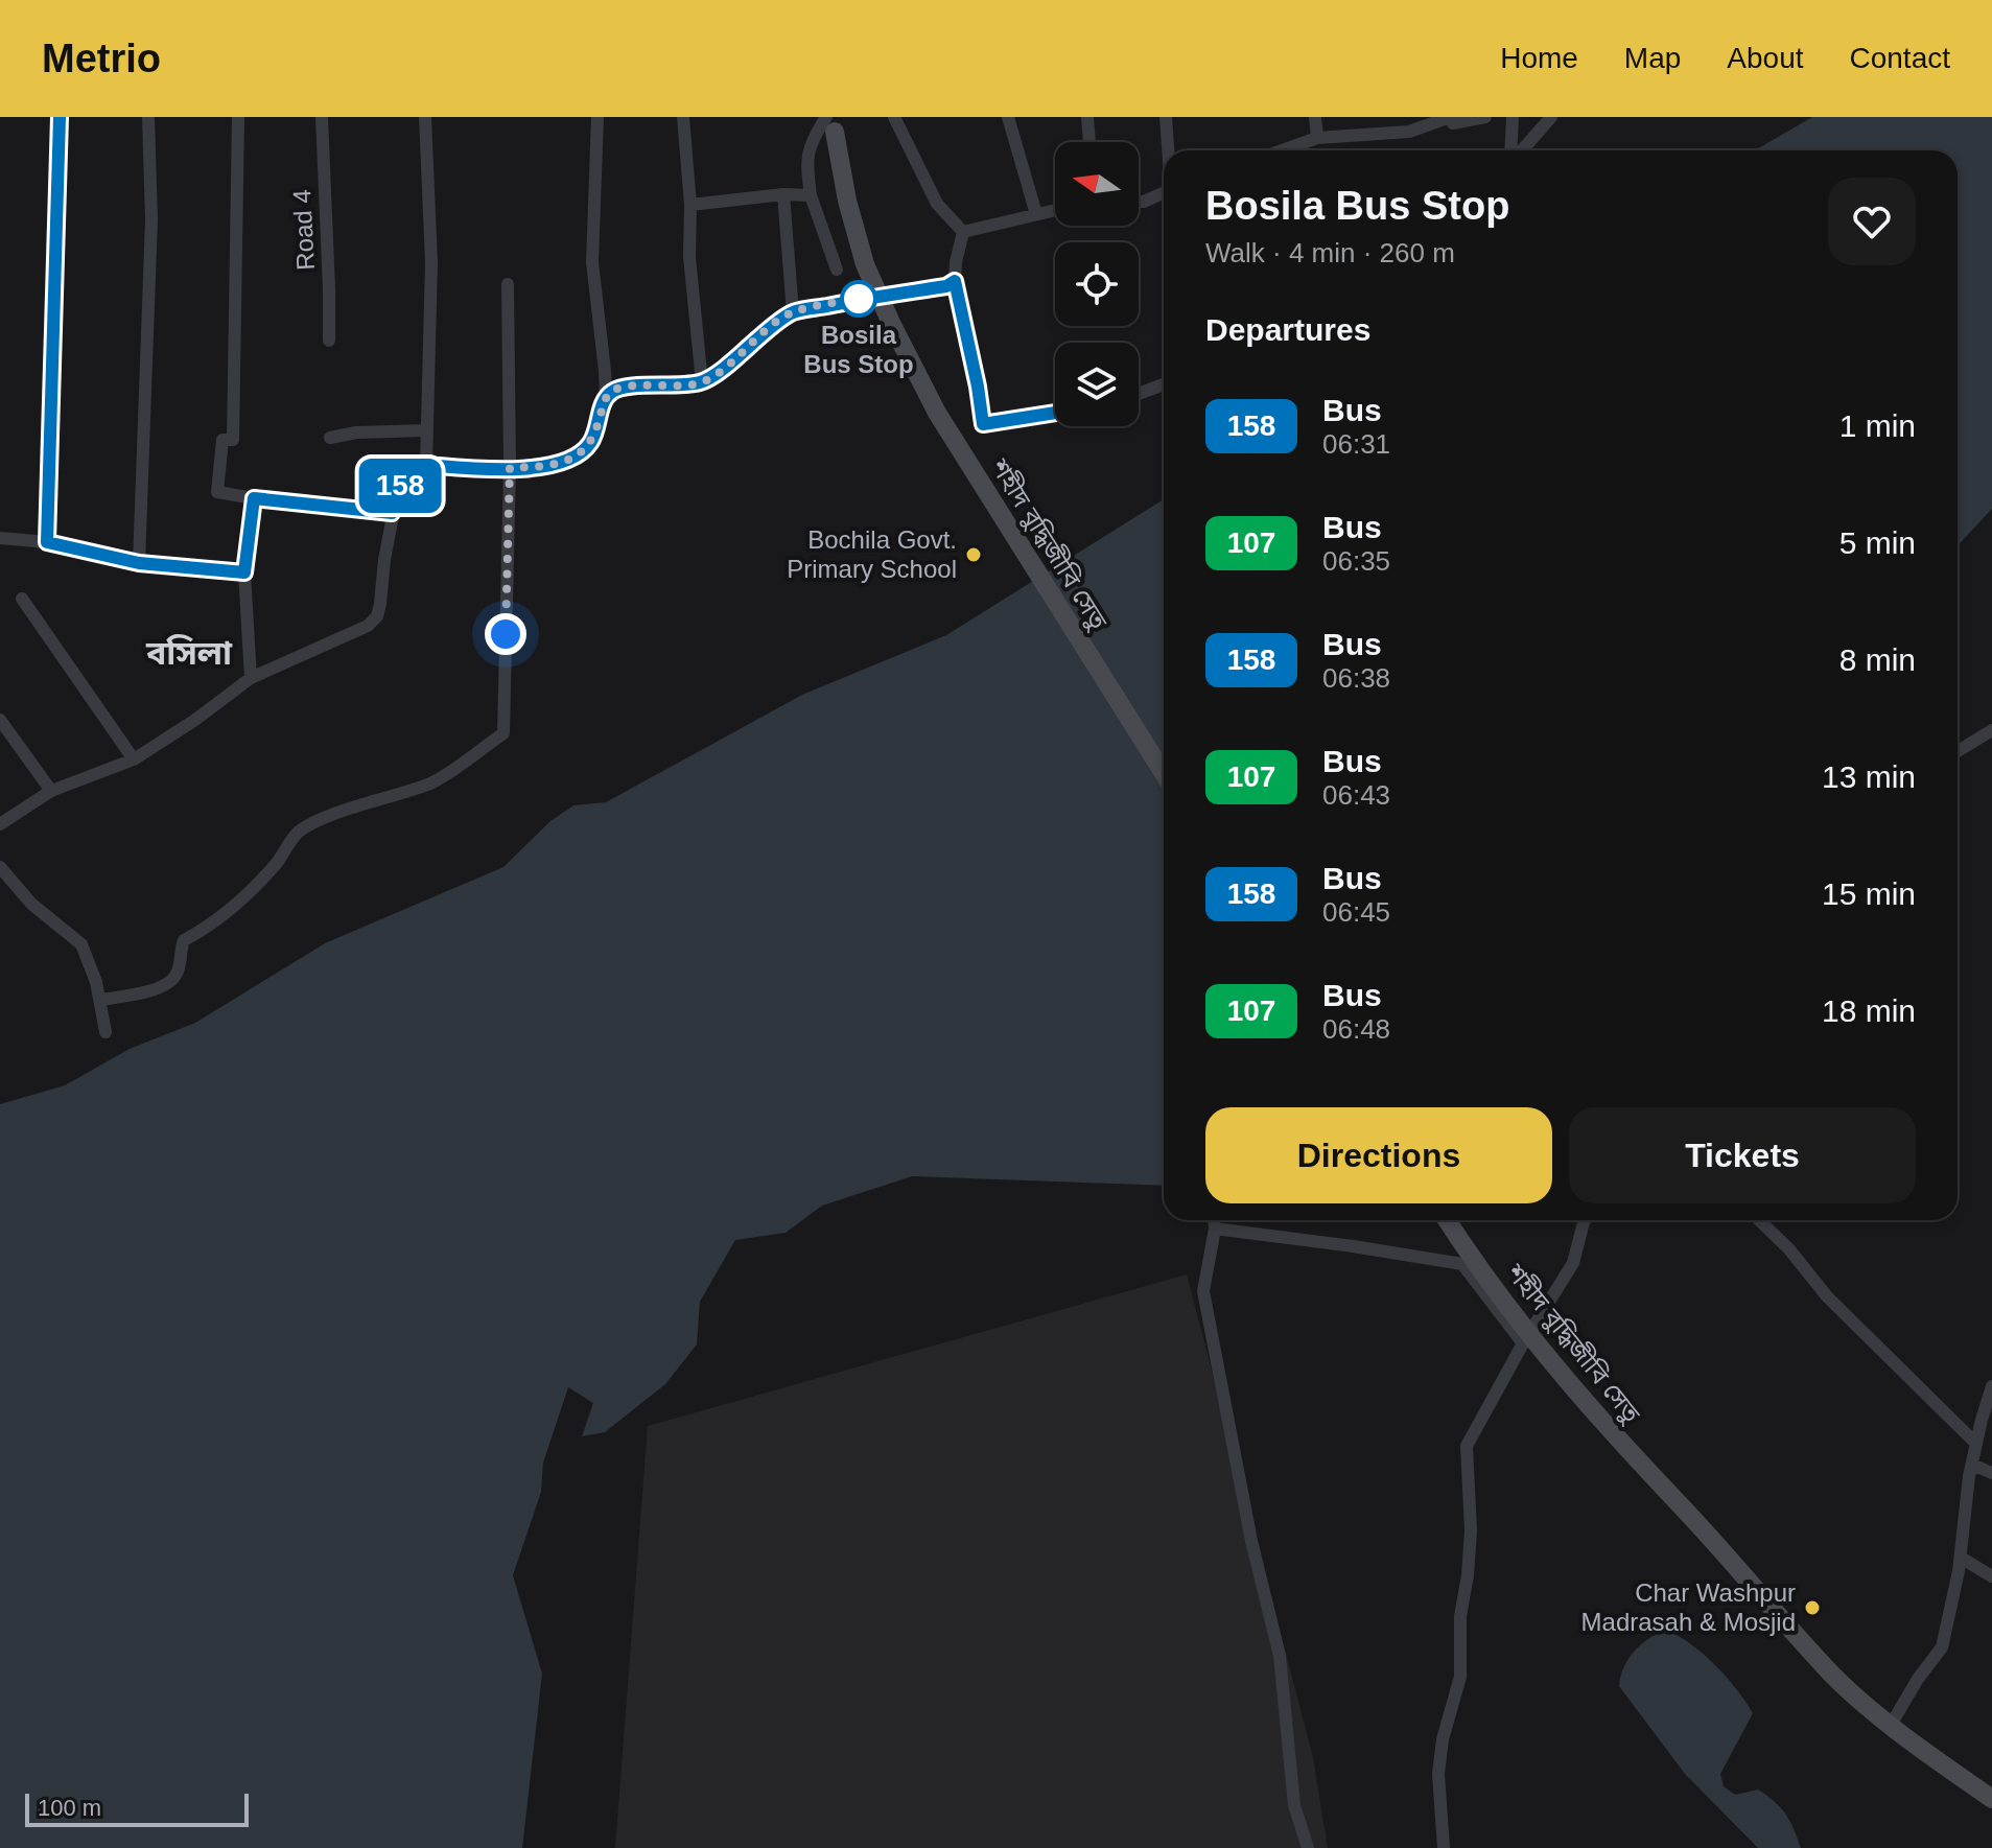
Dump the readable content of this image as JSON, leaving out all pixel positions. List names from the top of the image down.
{
  "streets": {
    "main road": ["শহীদ বুদ্ধিজীবি সেতু"],
    "street": ["Road 4"]
  },
  "districts": ["বসিলা"],
  "places": ["Bosila Bus Stop", "Bochila Govt. Primary School", "Char Washpur Madrasah & Mosjid"],
  "lines": ["bus line 158"],
  "scale_bar": "100 m",
  "north": "left",
  "page": {
    "header": "Metrio",
    "nav": [
      "Home",
      "Map",
      "About",
      "Contact"
    ],
    "on_map": "158",
    "heading": [
      ["Bosila Bus Stop", "Walk · 4 min · 260 m"],
      "Departures"
    ],
    "list": [
      {
        "mark": "158",
        "name": "Bus",
        "note": "06:31",
        "value": "1 min"
      },
      {
        "mark": "107",
        "name": "Bus",
        "note": "06:35",
        "value": "5 min"
      },
      {
        "mark": "158",
        "name": "Bus",
        "note": "06:38",
        "value": "8 min"
      },
      {
        "mark": "107",
        "name": "Bus",
        "note": "06:43",
        "value": "13 min"
      },
      {
        "mark": "158",
        "name": "Bus",
        "note": "06:45",
        "value": "15 min"
      },
      {
        "mark": "107",
        "name": "Bus",
        "note": "06:48",
        "value": "18 min"
      }
    ],
    "buttons": ["Directions", "Tickets"],
    "scale": "100 m"
  }
}
